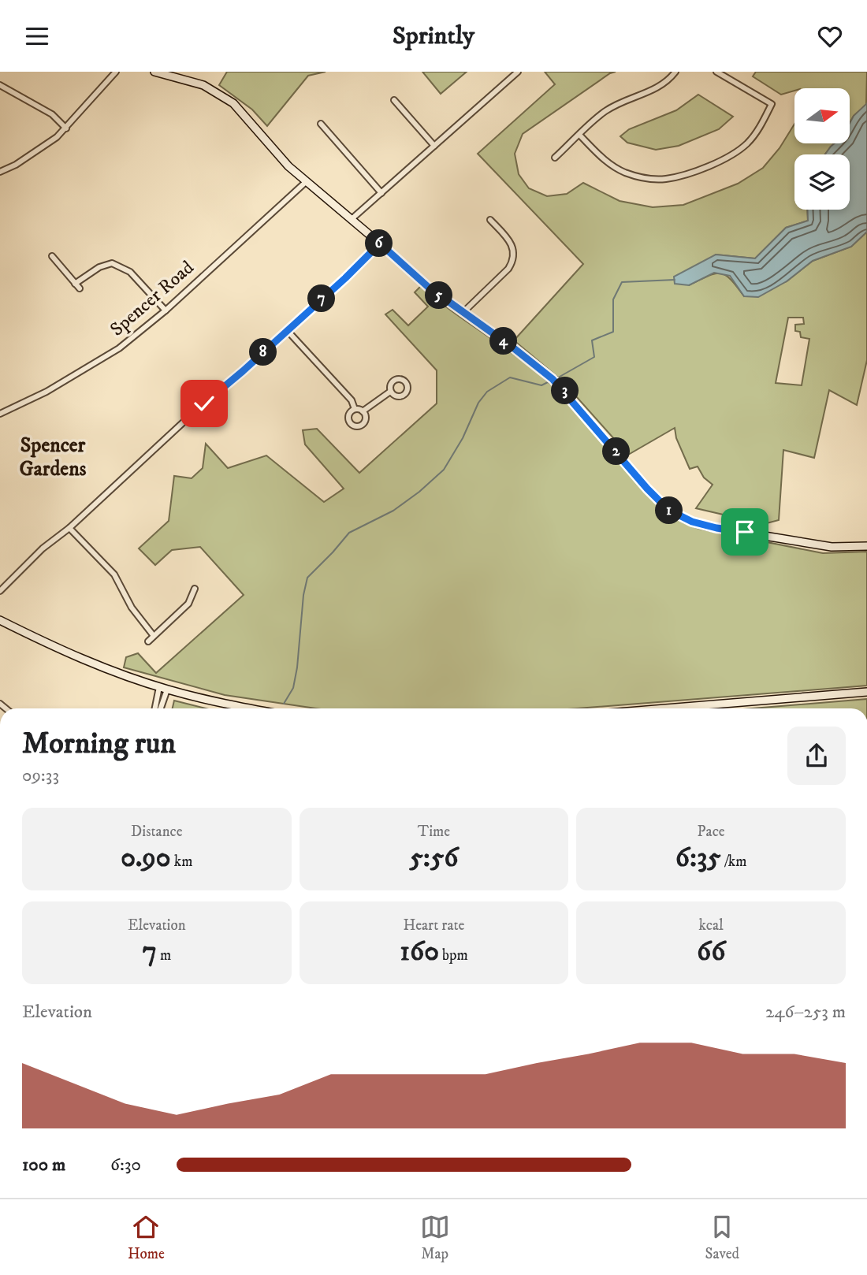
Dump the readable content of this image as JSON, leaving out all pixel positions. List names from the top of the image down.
{
  "streets": {
    "street": ["Spencer Road"]
  },
  "districts": ["Spencer Gardens"],
  "north": "right",
  "page": {
    "header": "Sprintly",
    "pins": [
      "6",
      "5",
      "7",
      "4",
      "8",
      "3",
      "2",
      "1"
    ],
    "heading": ["Morning run", "09:33"],
    "stats": [
      ["Distance", "0.90 km"],
      ["Time", "5:56"],
      ["Pace", "6:35 /km"],
      ["Elevation", "7 m"],
      ["Heart rate", "160 bpm"],
      ["kcal", "66"]
    ],
    "chart": ["Elevation", "246–253 m"],
    "list": [
      {
        "name": "100 m",
        "note": "6:30"
      }
    ],
    "tabs": ["Home", "Map", "Saved"]
  }
}
